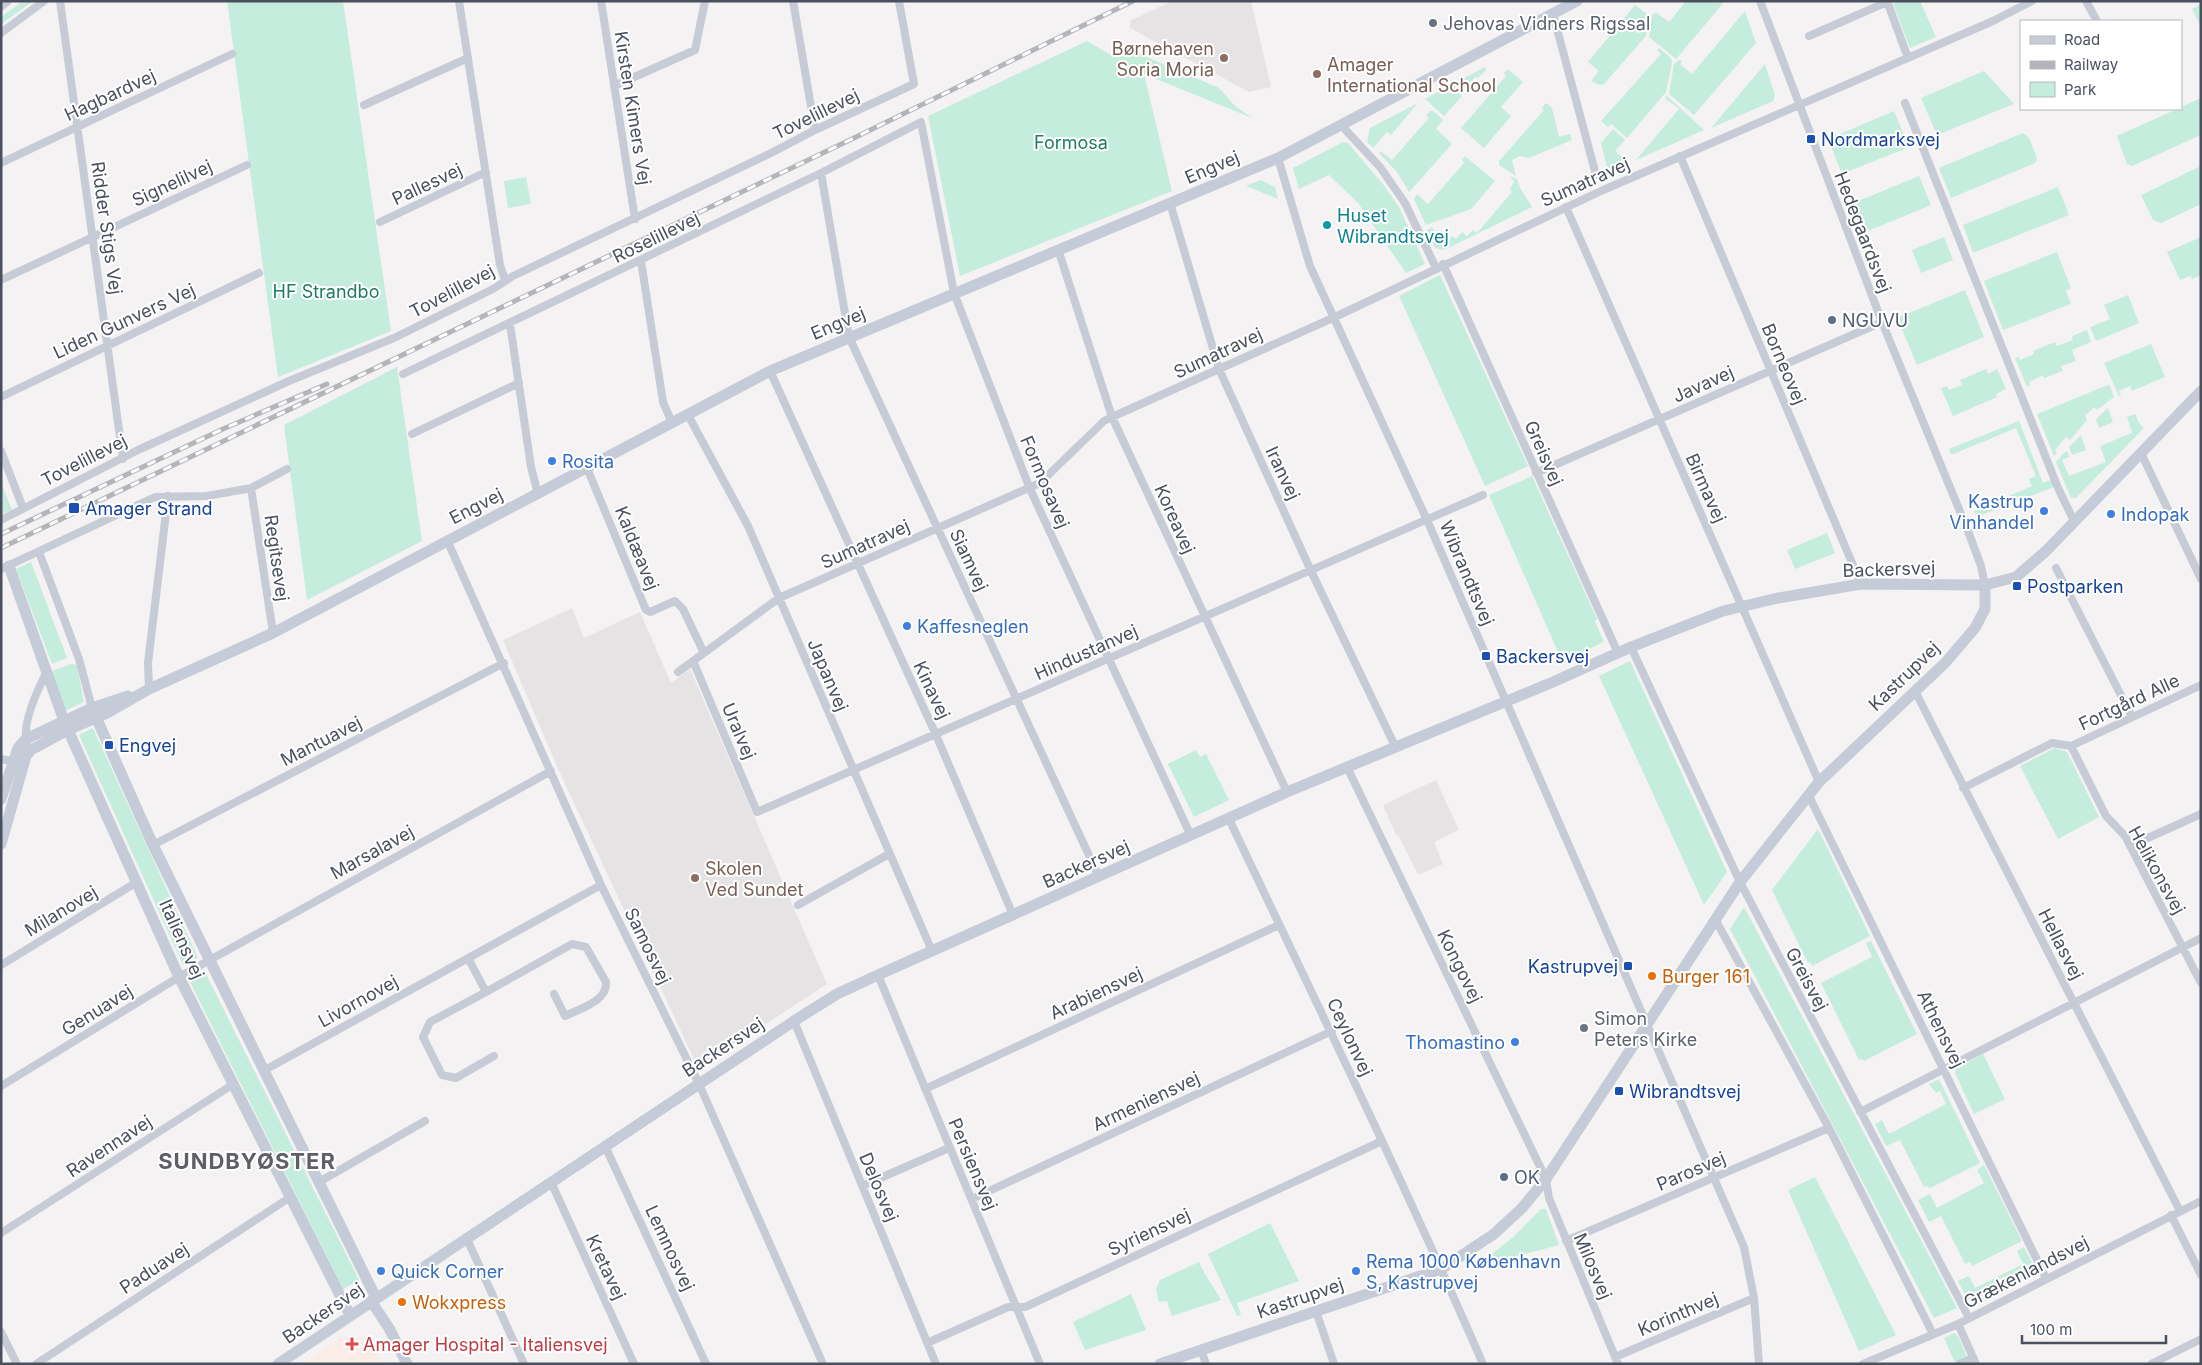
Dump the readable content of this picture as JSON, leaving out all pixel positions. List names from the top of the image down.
{
  "streets": {
    "street": [
      "Hagbardvej",
      "Kirsten Kimers Vej",
      "Tovelillevej",
      "Engvej",
      "Sumatravej",
      "Signelilvej",
      "Pallesvej",
      "Ridder Stigs Vej",
      "Hedegaardsvej",
      "Roselillevej",
      "Liden Gunvers Vej",
      "Borneovej",
      "Javavej",
      "Greisvej",
      "Iranvej",
      "Formosavej",
      "Birmavej",
      "Koreavej",
      "Kaldæavej",
      "Regitsevej",
      "Siamvej",
      "Backersvej",
      "Wibrandtsvej",
      "Hindustanvej",
      "Japanvej",
      "Kastrupvej",
      "Kinavej",
      "Fortgård Alle",
      "Uralvej",
      "Mantuavej",
      "Marsalavej",
      "Helikonsvej",
      "Milanovej",
      "Italiensvej",
      "Hellasvej",
      "Samosvej",
      "Kongovej",
      "Arabiensvej",
      "Livornovej",
      "Genuavej",
      "Athensvej",
      "Ceylonvej",
      "Armeniensvej",
      "Ravennavej",
      "Persiensvej",
      "Parosvej",
      "Delosvej",
      "Syriensvej",
      "Lemnosvej",
      "Milosvej",
      "Kretavej",
      "Paduavej",
      "Grækenlandsvej",
      "Korinthvej"
    ]
  },
  "crossings": [
    ["Hagbardvej", "Ridder Stigs Vej"],
    ["Kirsten Kimers Vej", "Tovelillevej"],
    ["Tovelillevej", "Pallesvej"],
    ["Tovelillevej", "Ridder Stigs Vej"],
    ["Engvej", "Greisvej"],
    ["Engvej", "Iranvej"],
    ["Engvej", "Formosavej"],
    ["Engvej", "Koreavej"],
    ["Engvej", "Kaldæavej"],
    ["Engvej", "Regitsevej"],
    ["Engvej", "Siamvej"],
    ["Engvej", "Wibrandtsvej"],
    ["Engvej", "Japanvej"],
    ["Engvej", "Kinavej"],
    ["Engvej", "Italiensvej"],
    ["Engvej", "Samosvej"],
    ["Sumatravej", "Hedegaardsvej"],
    ["Sumatravej", "Borneovej"],
    ["Sumatravej", "Greisvej"],
    ["Sumatravej", "Iranvej"],
    ["Sumatravej", "Formosavej"],
    ["Sumatravej", "Birmavej"],
    ["Sumatravej", "Koreavej"],
    ["Sumatravej", "Kaldæavej"],
    ["Sumatravej", "Siamvej"],
    ["Sumatravej", "Wibrandtsvej"],
    ["Sumatravej", "Japanvej"],
    ["Sumatravej", "Kinavej"],
    ["Sumatravej", "Uralvej"],
    ["Signelilvej", "Ridder Stigs Vej"],
    ["Ridder Stigs Vej", "Liden Gunvers Vej"],
    ["Hedegaardsvej", "Javavej"],
    ["Hedegaardsvej", "Backersvej"],
    ["Hedegaardsvej", "Kastrupvej"],
    ["Roselillevej", "Formosavej"],
    ["Roselillevej", "Siamvej"],
    ["Borneovej", "Javavej"],
    ["Borneovej", "Backersvej"],
    ["Javavej", "Greisvej"],
    ["Javavej", "Birmavej"],
    ["Greisvej", "Backersvej"],
    ["Greisvej", "Kastrupvej"],
    ["Greisvej", "Grækenlandsvej"],
    ["Iranvej", "Backersvej"],
    ["Iranvej", "Hindustanvej"],
    ["Formosavej", "Backersvej"],
    ["Formosavej", "Hindustanvej"],
    ["Birmavej", "Backersvej"],
    ["Birmavej", "Kastrupvej"],
    ["Koreavej", "Backersvej"],
    ["Koreavej", "Hindustanvej"],
    ["Siamvej", "Backersvej"],
    ["Siamvej", "Hindustanvej"],
    ["Backersvej", "Wibrandtsvej"],
    ["Backersvej", "Japanvej"],
    ["Backersvej", "Kastrupvej"],
    ["Backersvej", "Kinavej"],
    ["Backersvej", "Italiensvej"],
    ["Backersvej", "Samosvej"],
    ["Backersvej", "Kongovej"],
    ["Backersvej", "Ceylonvej"],
    ["Backersvej", "Persiensvej"],
    ["Backersvej", "Delosvej"],
    ["Backersvej", "Lemnosvej"],
    ["Backersvej", "Kretavej"],
    ["Wibrandtsvej", "Hindustanvej"],
    ["Wibrandtsvej", "Kastrupvej"],
    ["Wibrandtsvej", "Parosvej"],
    ["Wibrandtsvej", "Korinthvej"],
    ["Hindustanvej", "Japanvej"],
    ["Hindustanvej", "Kinavej"],
    ["Hindustanvej", "Uralvej"],
    ["Kastrupvej", "Hellasvej"],
    ["Kastrupvej", "Kongovej"],
    ["Kastrupvej", "Athensvej"],
    ["Kastrupvej", "Ceylonvej"],
    ["Kastrupvej", "Milosvej"],
    ["Fortgård Alle", "Helikonsvej"],
    ["Mantuavej", "Italiensvej"],
    ["Mantuavej", "Samosvej"],
    ["Marsalavej", "Italiensvej"],
    ["Marsalavej", "Samosvej"],
    ["Marsalavej", "Genuavej"],
    ["Milanovej", "Italiensvej"],
    ["Italiensvej", "Livornovej"],
    ["Italiensvej", "Genuavej"],
    ["Italiensvej", "Ravennavej"],
    ["Italiensvej", "Paduavej"],
    ["Hellasvej", "Grækenlandsvej"],
    ["Samosvej", "Livornovej"],
    ["Kongovej", "Milosvej"],
    ["Arabiensvej", "Ceylonvej"],
    ["Arabiensvej", "Persiensvej"],
    ["Athensvej", "Grækenlandsvej"],
    ["Ceylonvej", "Armeniensvej"],
    ["Ceylonvej", "Syriensvej"],
    ["Armeniensvej", "Persiensvej"],
    ["Persiensvej", "Syriensvej"],
    ["Parosvej", "Milosvej"],
    ["Delosvej", "Syriensvej"],
    ["Milosvej", "Korinthvej"]
  ],
  "districts": ["SUNDBYØSTER"],
  "parks": ["Formosa", "HF Strandbo"],
  "places": {
    "other": [
      "Jehovas Vidners Rigssal",
      "Børnehaven Soria Moria",
      "Amager International School",
      "Huset Wibrandtsvej",
      "NGUVU",
      "Rosita",
      "Kastrup Vinhandel",
      "Indopak",
      "Kaffesneglen",
      "Skolen Ved Sundet",
      "Burger 161",
      "Simon Peters Kirke",
      "Thomastino",
      "OK",
      "Quick Corner",
      "Rema 1000 København S, Kastrupvej",
      "Wokxpress"
    ],
    "transit": [
      "Nordmarksvej",
      "Amager Strand",
      "Postparken",
      "Backersvej",
      "Engvej",
      "Kastrupvej",
      "Wibrandtsvej"
    ],
    "health": ["Amager Hospital - Italiensvej"]
  },
  "legend": ["Road", "Railway", "Park"],
  "scale_bar": "100 m"
}
